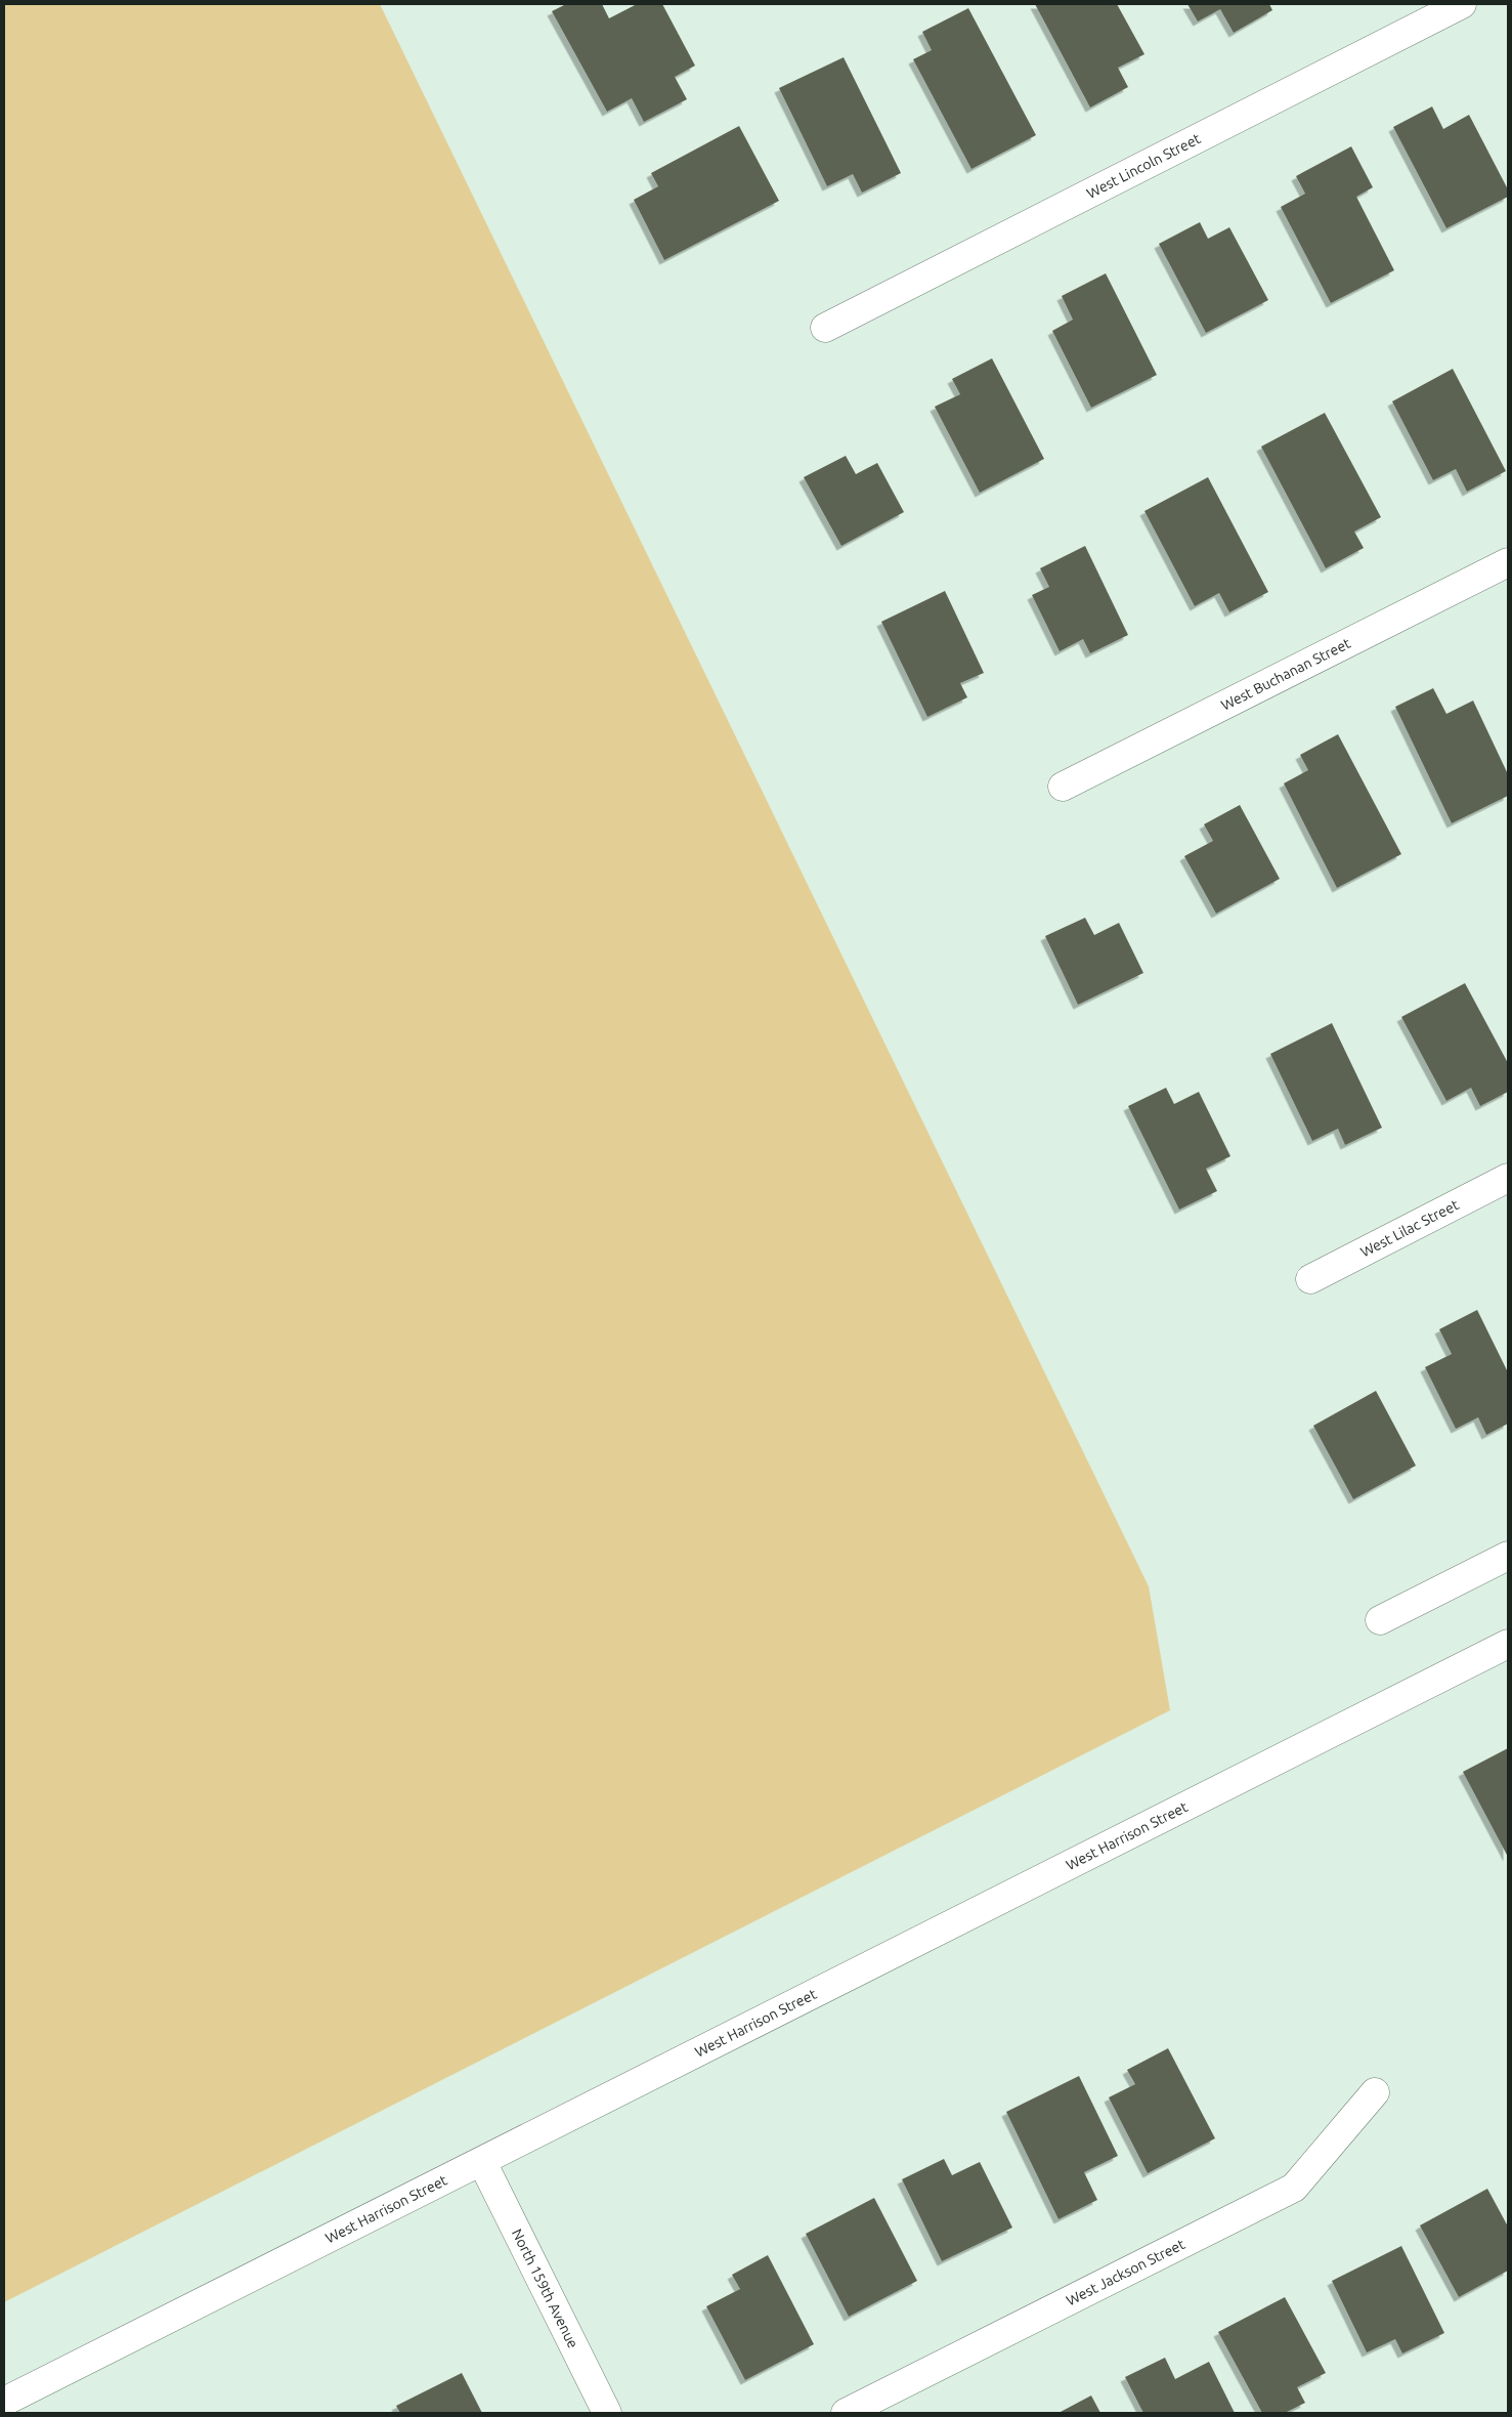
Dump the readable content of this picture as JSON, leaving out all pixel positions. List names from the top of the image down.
{
  "streets": {
    "street": [
      "West Lincoln Street",
      "West Buchanan Street",
      "West Lilac Street",
      "West Harrison Street",
      "West Jackson Street",
      "North 159th Avenue"
    ]
  },
  "crossings": [
    ["West Harrison Street", "North 159th Avenue"]
  ]
}
